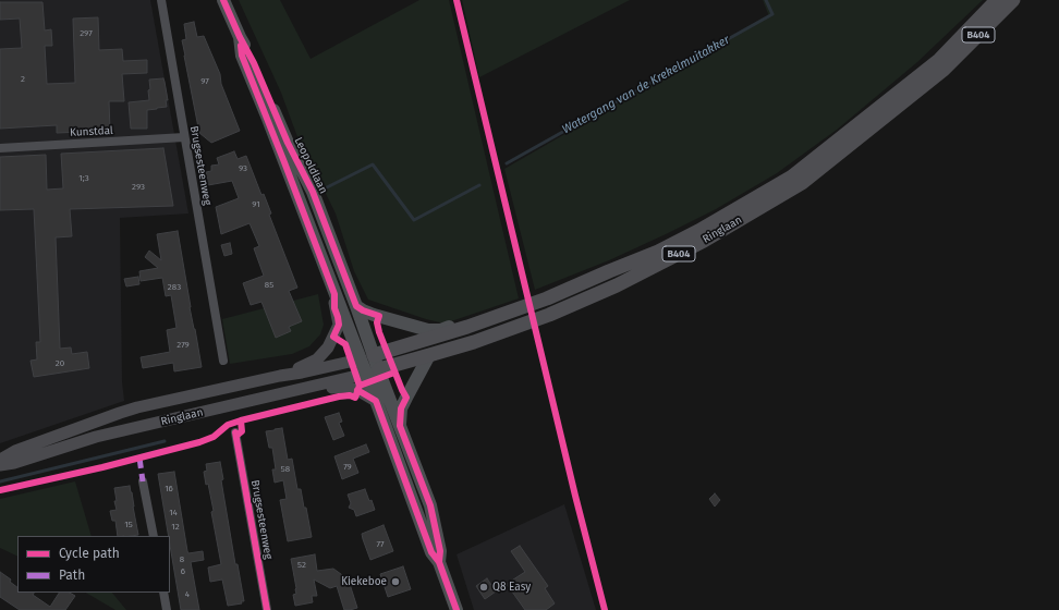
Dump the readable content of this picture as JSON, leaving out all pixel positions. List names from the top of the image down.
{
  "streets": {
    "highway": ["B404", "Ringlaan"],
    "main road": ["Leopoldlaan"],
    "street": ["Kunstdal", "Brugsesteenweg"]
  },
  "crossings": [
    ["Kunstdal", "Brugsesteenweg"],
    ["Leopoldlaan", "Ringlaan"]
  ],
  "water": ["Watergang van de Krekelmuitakker"],
  "places": ["Kiekeboe", "Q8 Easy"],
  "house_numbers": [
    "297",
    "2",
    "97",
    "93",
    "1;3",
    "293",
    "91",
    "85",
    "283",
    "279",
    "20",
    "79",
    "58",
    "16",
    "14",
    "15",
    "12",
    "77",
    "8",
    "52",
    "6",
    "4"
  ],
  "legend": ["Cycle path", "Path"]
}
